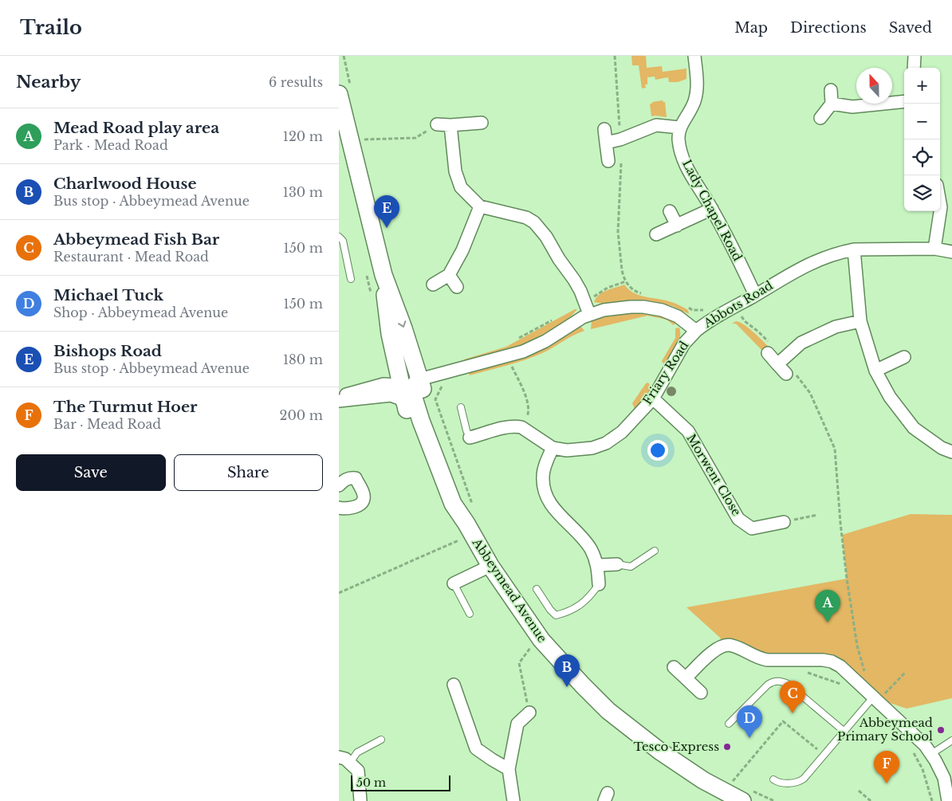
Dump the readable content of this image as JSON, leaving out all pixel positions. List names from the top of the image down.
{
  "streets": {
    "street": [
      "Lady Chapel Road",
      "Abbots Road",
      "Friary Road",
      "Morwent Close",
      "Abbeymead Avenue"
    ]
  },
  "crossings": [
    ["Lady Chapel Road", "Abbots Road"],
    ["Abbots Road", "Friary Road"],
    ["Abbots Road", "Abbeymead Avenue"],
    ["Friary Road", "Morwent Close"]
  ],
  "places": ["Abbeymead Primary School", "Tesco Express"],
  "scale_bar": "50 m",
  "north": "top",
  "page": {
    "header": "Trailo",
    "nav": ["Map", "Directions", "Saved"],
    "heading": ["Nearby", "6 results"],
    "map_buttons": ["+", "−"],
    "list": [
      {
        "mark": "A",
        "name": "Mead Road play area",
        "note": "Park · Mead Road",
        "value": "120 m"
      },
      {
        "mark": "B",
        "name": "Charlwood House",
        "note": "Bus stop · Abbeymead Avenue",
        "value": "130 m"
      },
      {
        "mark": "C",
        "name": "Abbeymead Fish Bar",
        "note": "Restaurant · Mead Road",
        "value": "150 m"
      },
      {
        "mark": "D",
        "name": "Michael Tuck",
        "note": "Shop · Abbeymead Avenue",
        "value": "150 m"
      },
      {
        "mark": "E",
        "name": "Bishops Road",
        "note": "Bus stop · Abbeymead Avenue",
        "value": "180 m"
      },
      {
        "mark": "F",
        "name": "The Turmut Hoer",
        "note": "Bar · Mead Road",
        "value": "200 m"
      }
    ],
    "pins": [
      "E",
      "A",
      "B",
      "C",
      "D",
      "F"
    ],
    "buttons": ["Save", "Share"],
    "scale": "50 m"
  }
}
